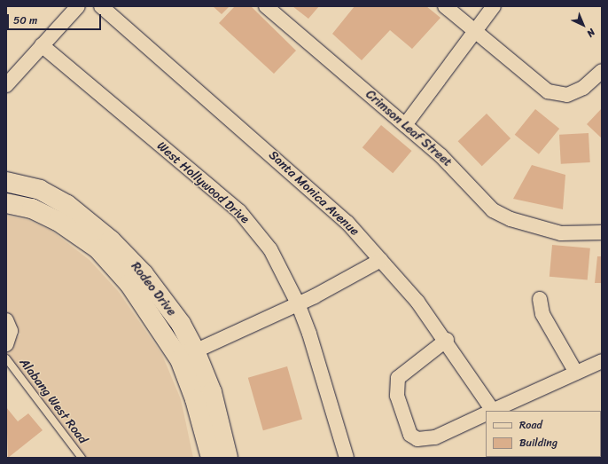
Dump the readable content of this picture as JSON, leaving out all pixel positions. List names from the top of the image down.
{
  "streets": {
    "main road": ["Rodeo Drive"],
    "street": ["Crimson Leaf Street", "West Hollywood Drive", "Santa Monica Avenue"],
    "lane": ["Alabang West Road"]
  },
  "legend": ["Road", "Building"],
  "scale_bar": "50 m",
  "north": "bottom right"
}
